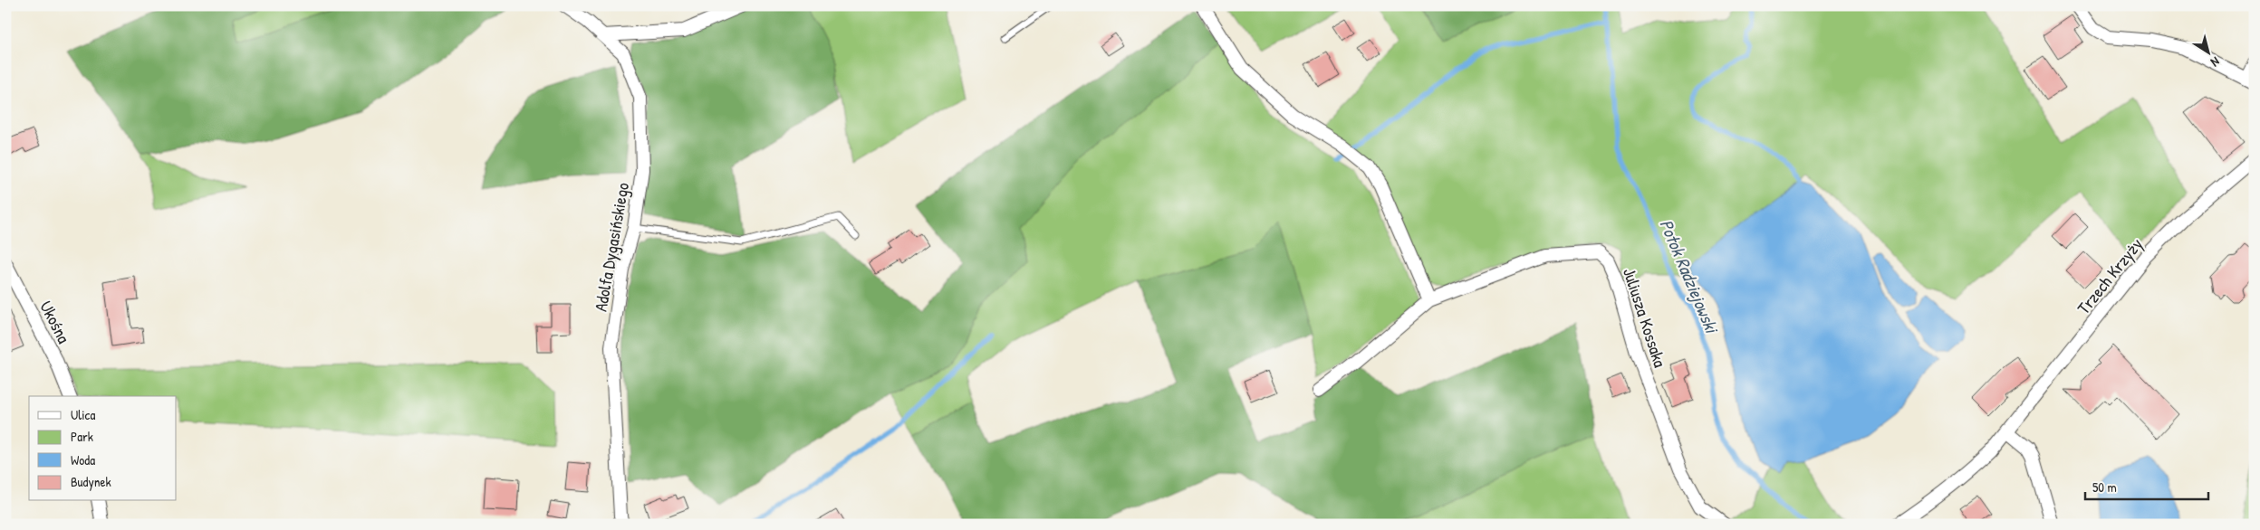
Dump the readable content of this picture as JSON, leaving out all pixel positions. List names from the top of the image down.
{
  "streets": {
    "street": [
      "Adolfa Dygasińskiego",
      "Trzech Krzyży",
      "Juliusza Kossaka",
      "Ukośna"
    ]
  },
  "water": ["Potok Radziejowski"],
  "legend": [
    "Ulica",
    "Park",
    "Woda",
    "Budynek"
  ],
  "scale_bar": "50 m",
  "north": "bottom right"
}
